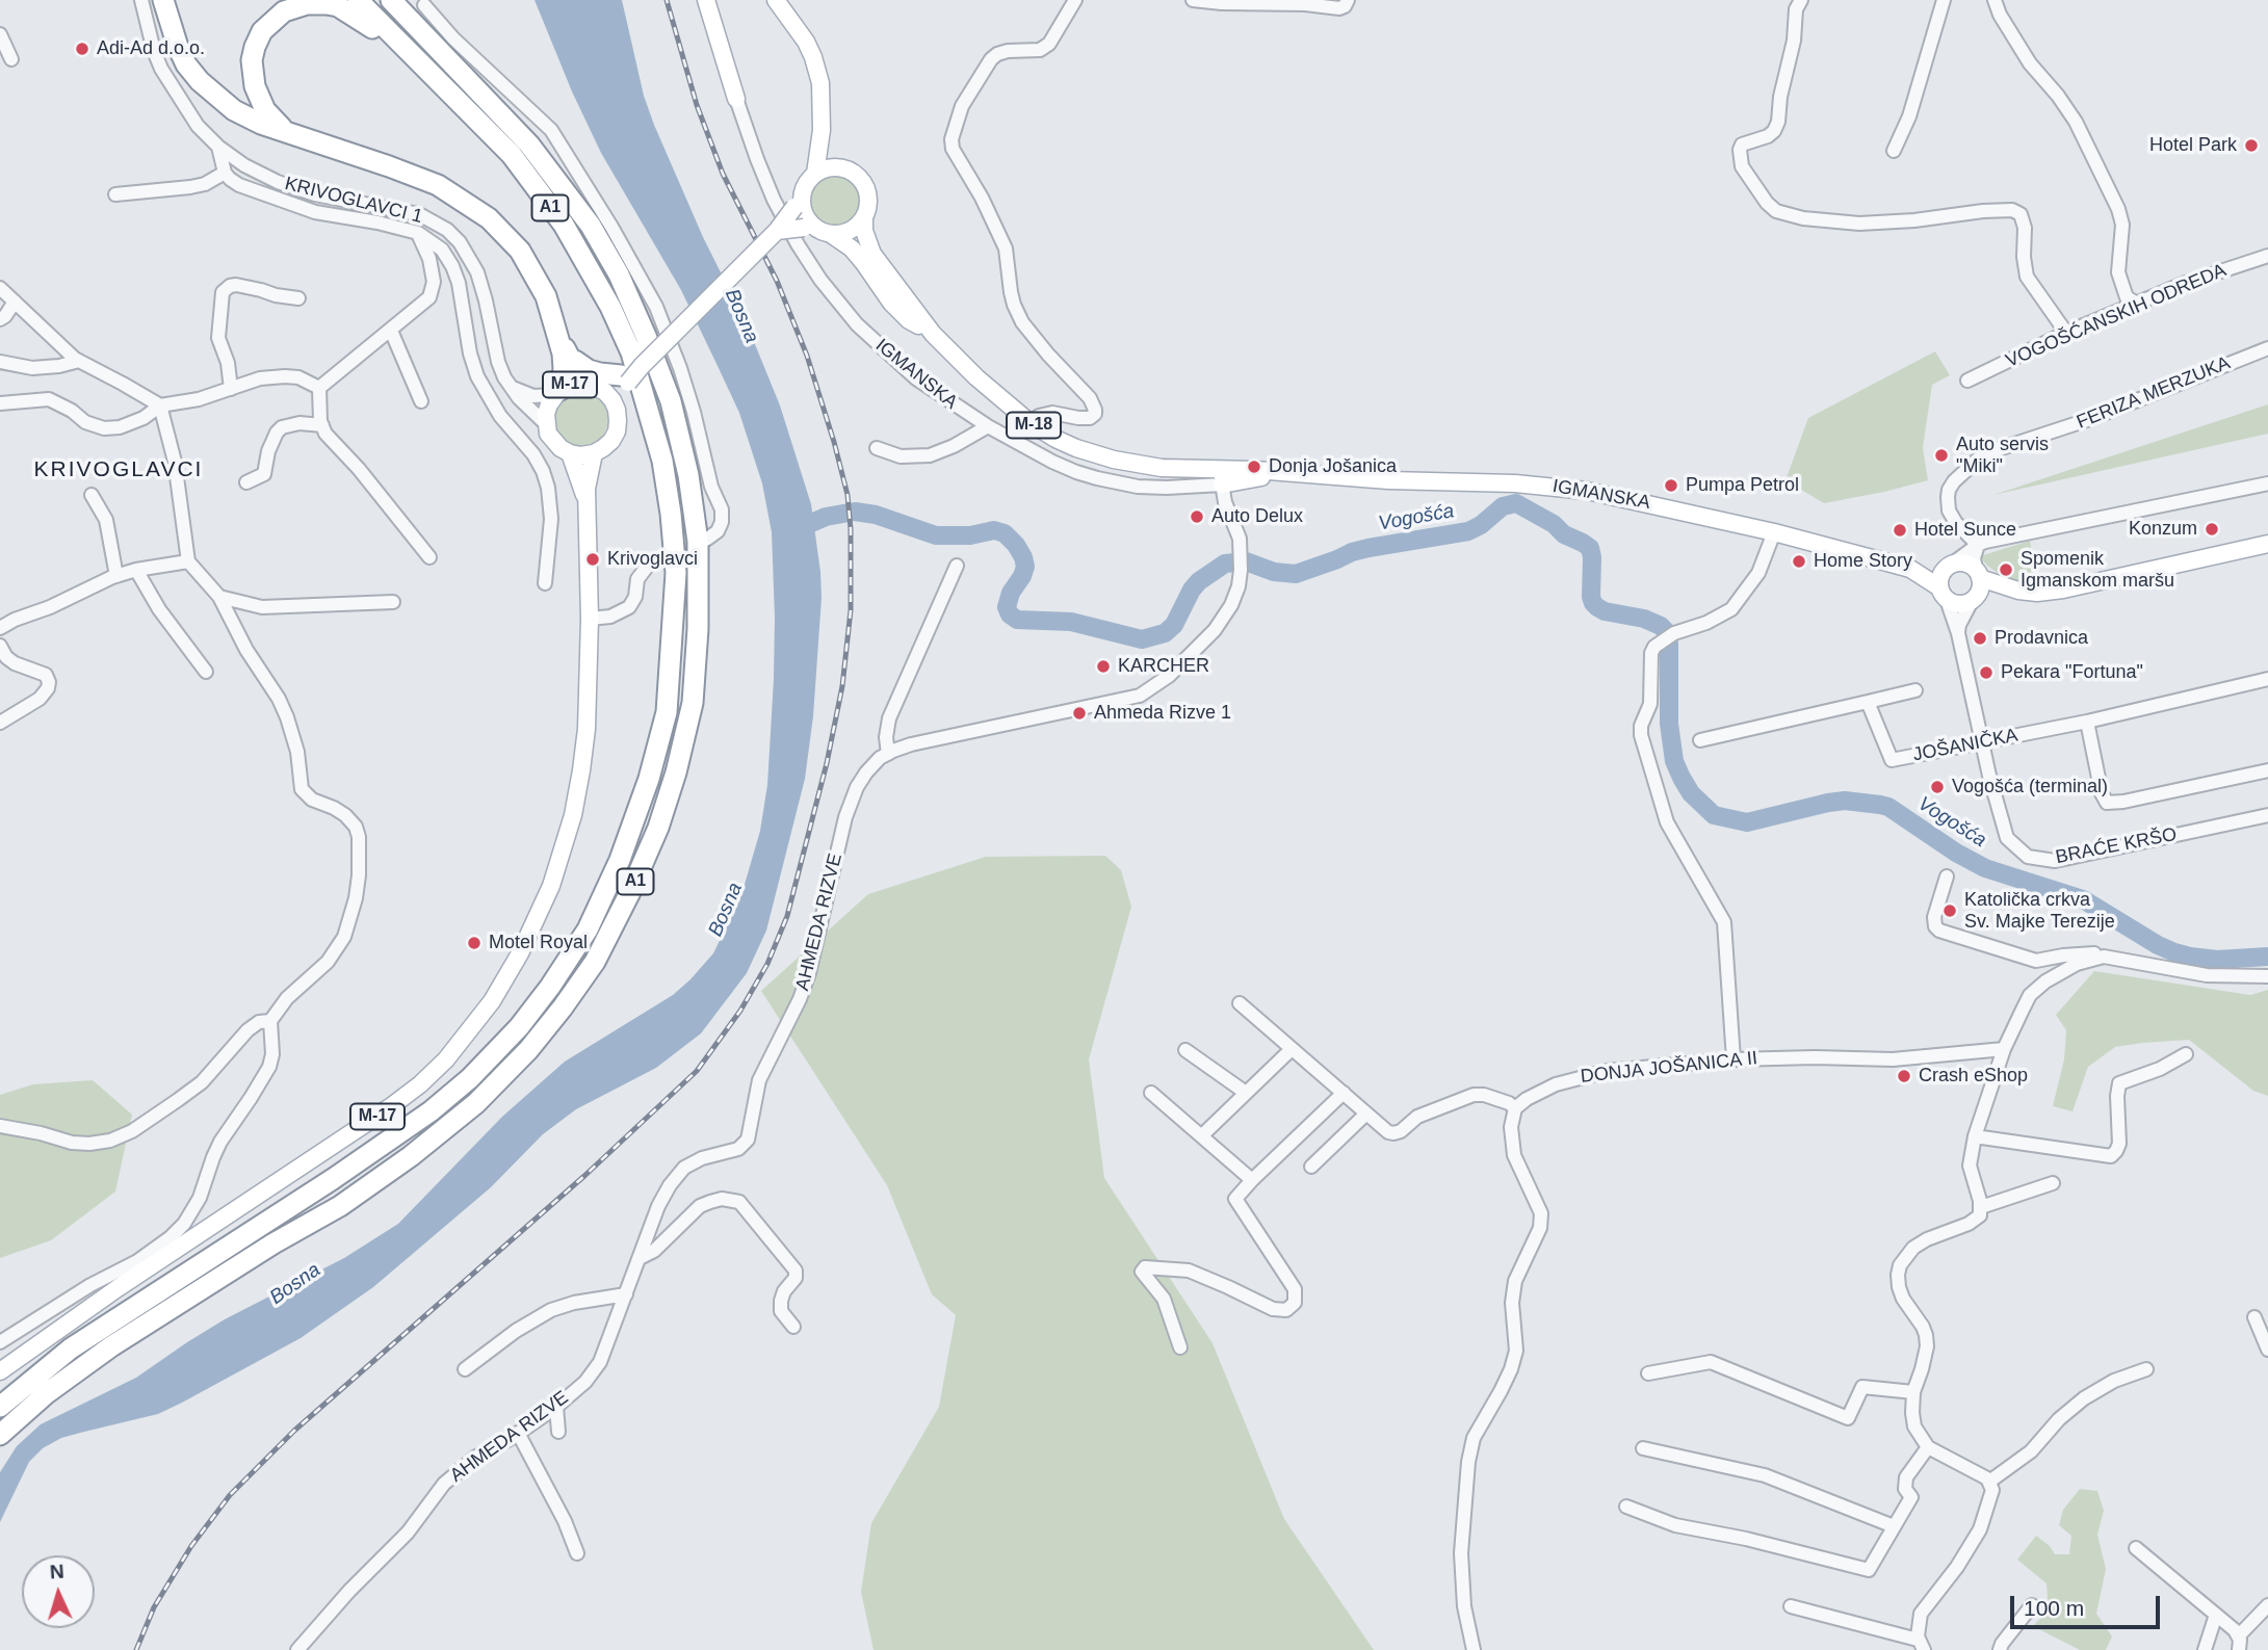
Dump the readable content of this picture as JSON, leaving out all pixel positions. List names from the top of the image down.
{
  "streets": {
    "highway": ["A1"],
    "main road": ["IGMANSKA", "M-17", "M-18"],
    "street": [
      "KRIVOGLAVCI 1",
      "VOGOŠĆANSKIH ODREDA",
      "FERIZA MERZUKA",
      "JOŠANIČKA",
      "BRAĆE KRŠO",
      "AHMEDA RIZVE",
      "DONJA JOŠANICA II"
    ]
  },
  "crossings": [
    ["KRIVOGLAVCI 1", "M-17"],
    ["IGMANSKA", "M-18"],
    ["IGMANSKA", "BRAĆE KRŠO"],
    ["IGMANSKA", "AHMEDA RIZVE"],
    ["M-17", "M-18"],
    ["M-18", "AHMEDA RIZVE"],
    ["JOŠANIČKA", "BRAĆE KRŠO"]
  ],
  "districts": ["KRIVOGLAVCI"],
  "water": ["Bosna", "Vogošća"],
  "places": [
    "Adi-Ad d.o.o.",
    "Hotel Park",
    "Auto servis \"Miki\"",
    "Donja Jošanica",
    "Pumpa Petrol",
    "Auto Delux",
    "Konzum",
    "Hotel Sunce",
    "Krivoglavci",
    "Home Story",
    "Spomenik Igmanskom maršu",
    "Prodavnica",
    "KARCHER",
    "Pekara \"Fortuna\"",
    "Ahmeda Rizve 1",
    "Vogošća (terminal)",
    "Katolička crkva Sv. Majke Terezije",
    "Motel Royal",
    "Crash eShop"
  ],
  "scale_bar": "100 m",
  "north": "top"
}
